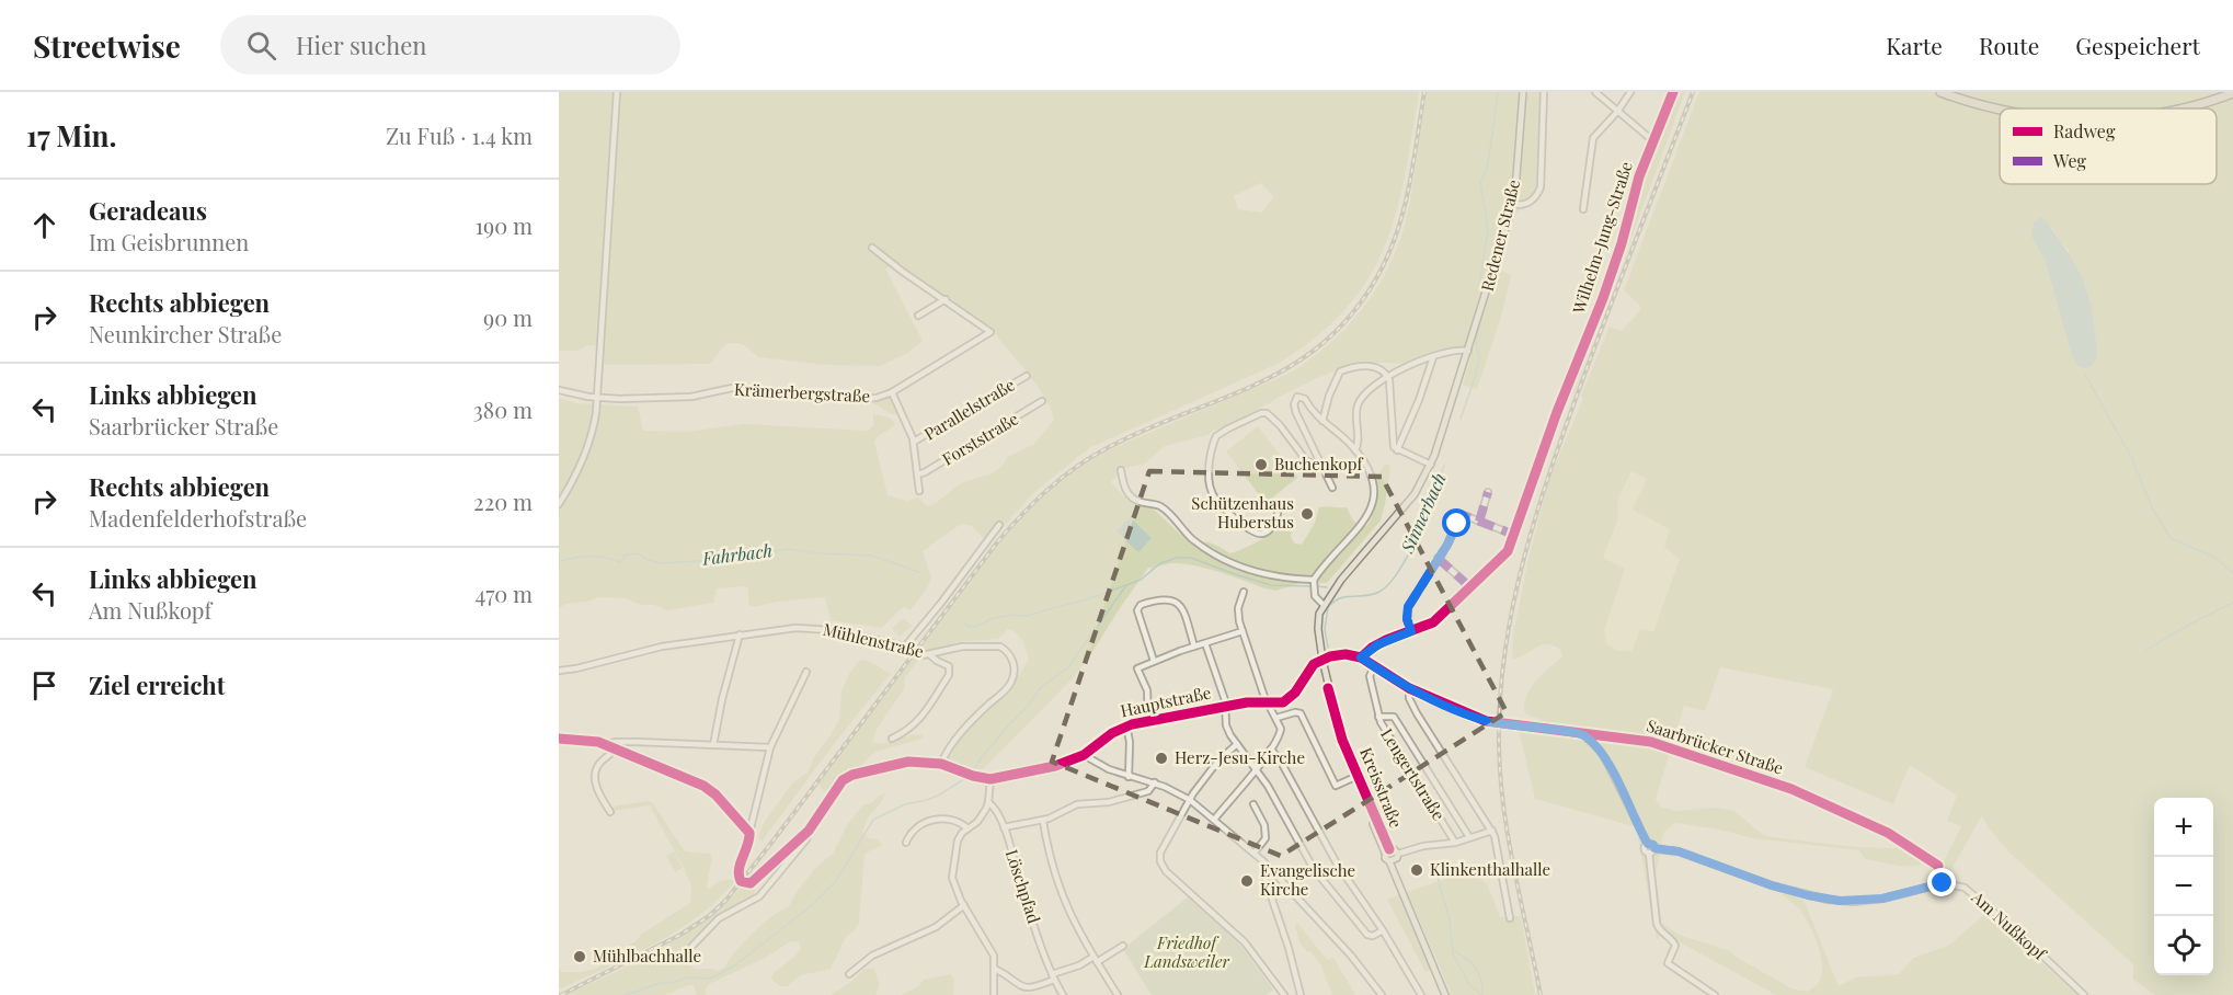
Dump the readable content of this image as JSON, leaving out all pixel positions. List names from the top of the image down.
{
  "streets": {
    "main road": ["Redener Straße", "Kreisstraße"],
    "street": [
      "Wilhelm-Jung-Straße",
      "Krämerbergstraße",
      "Parallelstraße",
      "Forststraße",
      "Mühlenstraße",
      "Hauptstraße",
      "Saarbrücker Straße",
      "Lengertstraße",
      "Löschpfad",
      "Am Nußkopf"
    ]
  },
  "crossings": [
    ["Redener Straße", "Kreisstraße"],
    ["Wilhelm-Jung-Straße", "Saarbrücker Straße"],
    ["Mühlenstraße", "Hauptstraße"],
    ["Hauptstraße", "Kreisstraße"],
    ["Saarbrücker Straße", "Lengertstraße"]
  ],
  "water": ["Sinnerbach", "Fahrbach"],
  "parks": ["Friedhof Landsweiler"],
  "places": [
    "Buchenkopf",
    "Schützenhaus Huberstus",
    "Herz-Jesu-Kirche",
    "Klinkenthalhalle",
    "Evangelische Kirche",
    "Mühlbachhalle"
  ],
  "legend": ["Radweg", "Weg"],
  "page": {
    "header": "Streetwise",
    "search": "Hier suchen",
    "nav": ["Karte", "Route", "Gespeichert"],
    "heading": ["17 Min.", "Zu Fuß · 1.4 km"],
    "list": [
      ["Geradeaus", "Im Geisbrunnen", "190 m"],
      ["Rechts abbiegen", "Neunkircher Straße", "90 m"],
      ["Links abbiegen", "Saarbrücker Straße", "380 m"],
      ["Rechts abbiegen", "Madenfelderhofstraße", "220 m"],
      ["Links abbiegen", "Am Nußkopf", "470 m"],
      "Ziel erreicht"
    ],
    "map_buttons": ["+", "−"]
  }
}
